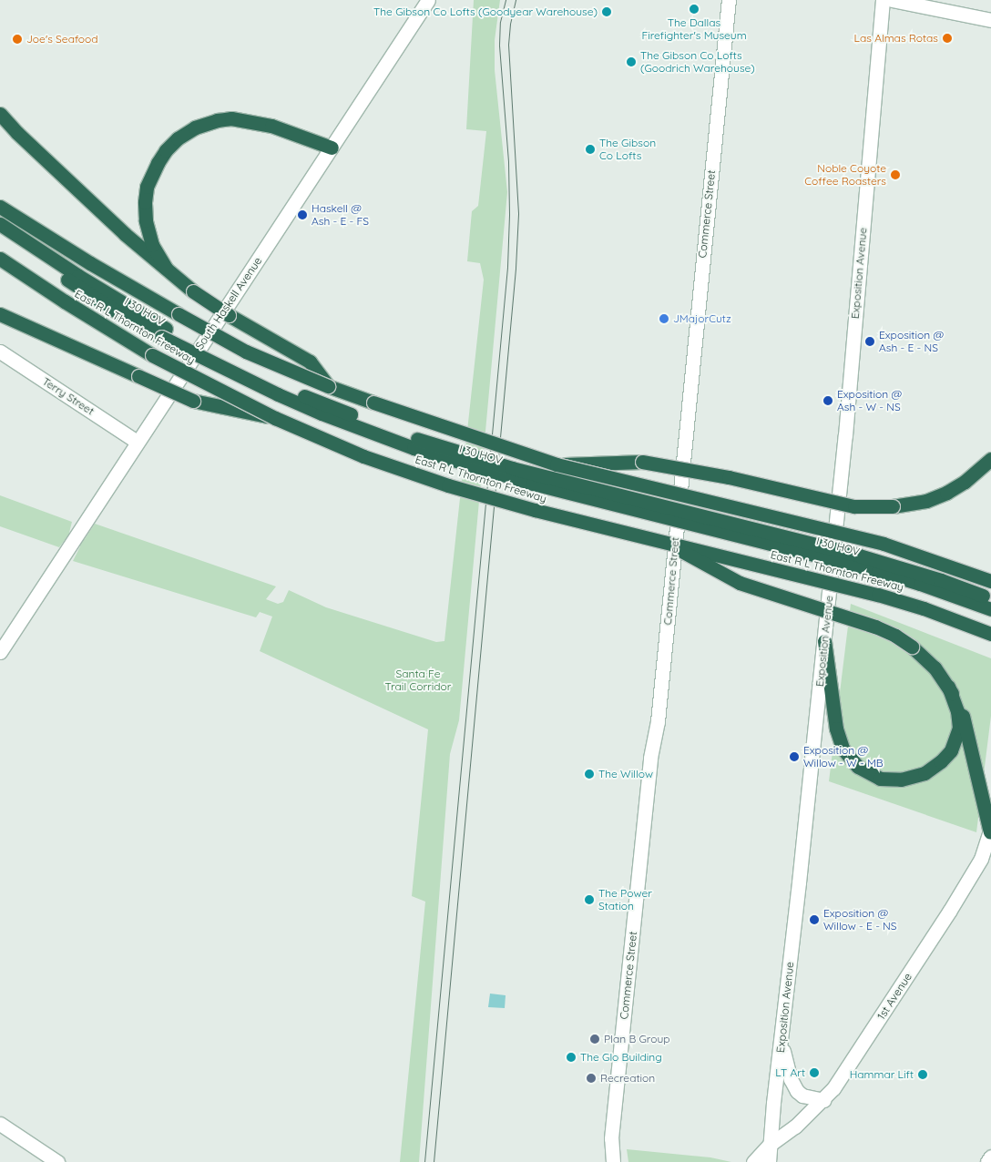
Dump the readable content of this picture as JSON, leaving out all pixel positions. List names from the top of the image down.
{
  "streets": {
    "highway": ["I 30 HOV", "East R L Thornton Freeway"],
    "main road": [
      "Commerce Street",
      "Exposition Avenue",
      "South Haskell Avenue",
      "Terry Street",
      "1st Avenue"
    ]
  },
  "crossings": [
    ["Exposition Avenue", "1st Avenue"],
    ["South Haskell Avenue", "Terry Street"]
  ],
  "parks": ["Santa Fe Trail Corridor"],
  "places": [
    "The Dallas Firefighter's Museum",
    "The Gibson Co Lofts (Goodyear Warehouse)",
    "Las Almas Rotas",
    "Joe's Seafood",
    "The Gibson Co Lofts (Goodrich Warehouse)",
    "The Gibson Co Lofts",
    "Noble Coyote Coffee Roasters",
    "Haskell @ Ash - E - FS",
    "JMajorCutz",
    "Exposition @ Ash - E - NS",
    "Exposition @ Ash - W - NS",
    "Exposition @ Willow - W - MB",
    "The Willow",
    "The Power Station",
    "Exposition @ Willow - E - NS",
    "Plan B Group",
    "The Glo Building",
    "LT Art",
    "Hammar Lift",
    "Recreation"
  ]
}
